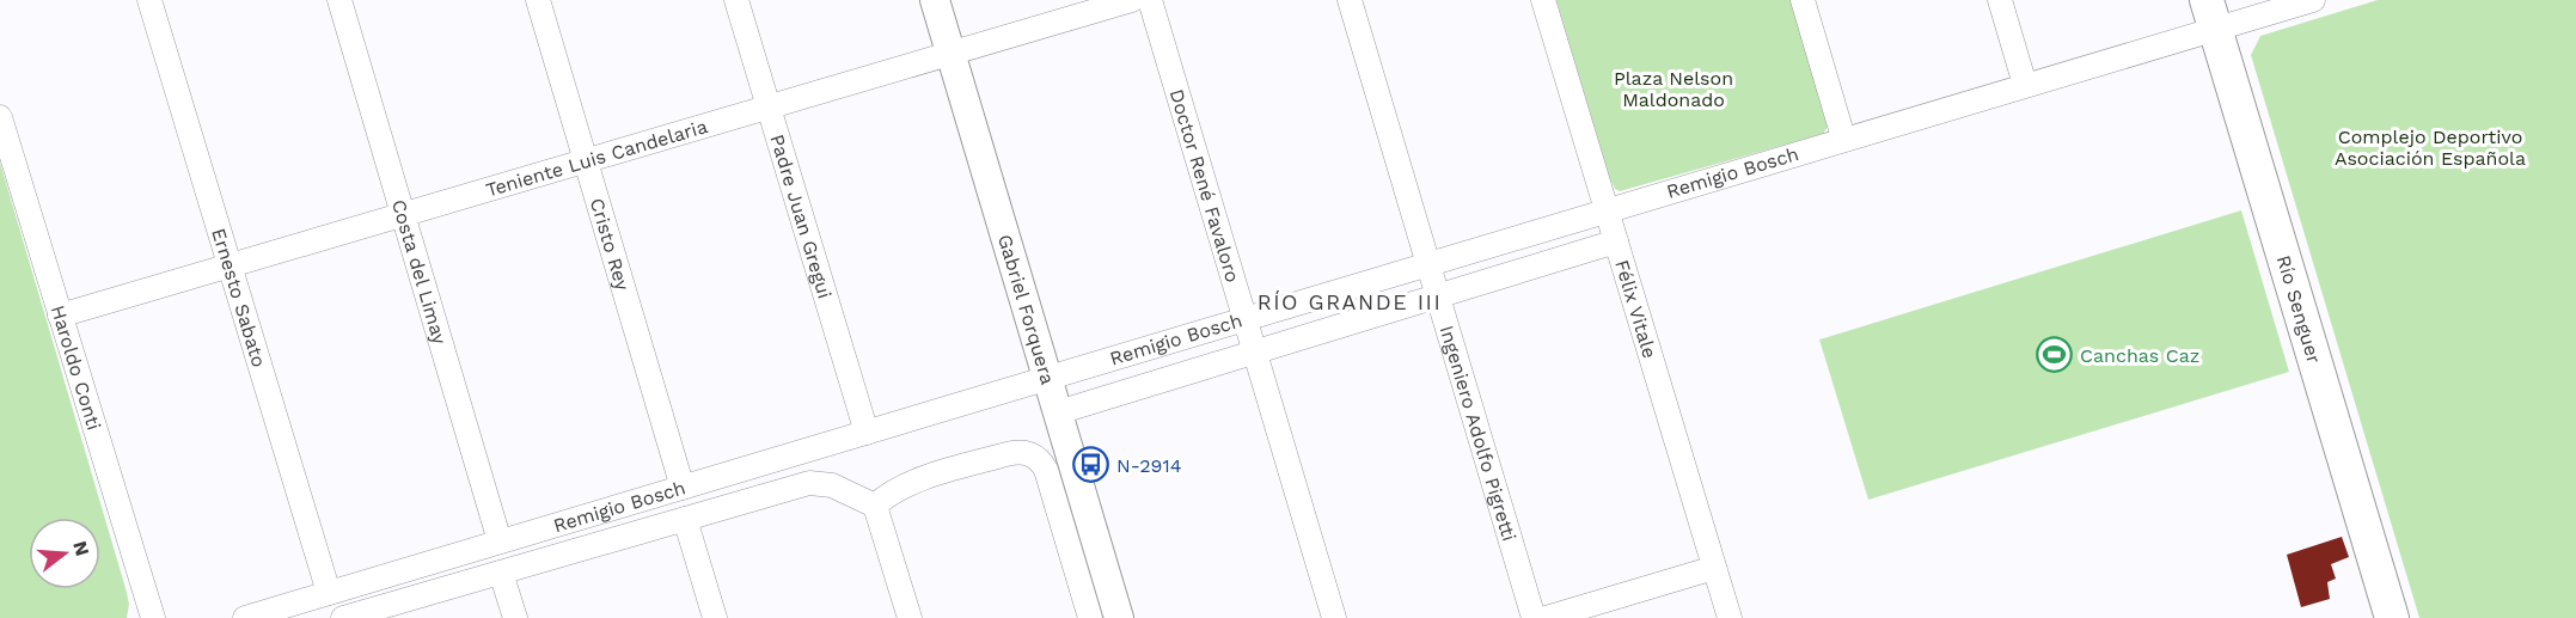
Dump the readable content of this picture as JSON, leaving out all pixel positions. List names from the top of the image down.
{
  "streets": {
    "main road": ["Río Senguer"],
    "street": [
      "Teniente Luis Candelaria",
      "Remigio Bosch",
      "Doctor René Favaloro",
      "Padre Juan Gregui",
      "Cristo Rey",
      "Costa del Limay",
      "Ernesto Sabato",
      "Gabriel Forquera",
      "Félix Vitale",
      "Haroldo Conti",
      "Ingeniero Adolfo Pigretti"
    ]
  },
  "crossings": [
    ["Teniente Luis Candelaria", "Padre Juan Gregui"],
    ["Teniente Luis Candelaria", "Cristo Rey"],
    ["Teniente Luis Candelaria", "Costa del Limay"],
    ["Teniente Luis Candelaria", "Ernesto Sabato"],
    ["Teniente Luis Candelaria", "Gabriel Forquera"],
    ["Teniente Luis Candelaria", "Haroldo Conti"],
    ["Remigio Bosch", "Doctor René Favaloro"],
    ["Remigio Bosch", "Padre Juan Gregui"],
    ["Remigio Bosch", "Cristo Rey"],
    ["Remigio Bosch", "Costa del Limay"],
    ["Remigio Bosch", "Ernesto Sabato"],
    ["Remigio Bosch", "Gabriel Forquera"],
    ["Remigio Bosch", "Félix Vitale"],
    ["Remigio Bosch", "Río Senguer"],
    ["Remigio Bosch", "Ingeniero Adolfo Pigretti"]
  ],
  "districts": ["RÍO GRANDE III"],
  "parks": ["Plaza Nelson Maldonado", "Complejo Deportivo Asociación Española"],
  "places": {
    "sports": ["Canchas Caz"],
    "bus stop": ["N-2914"]
  },
  "north": "right"
}
